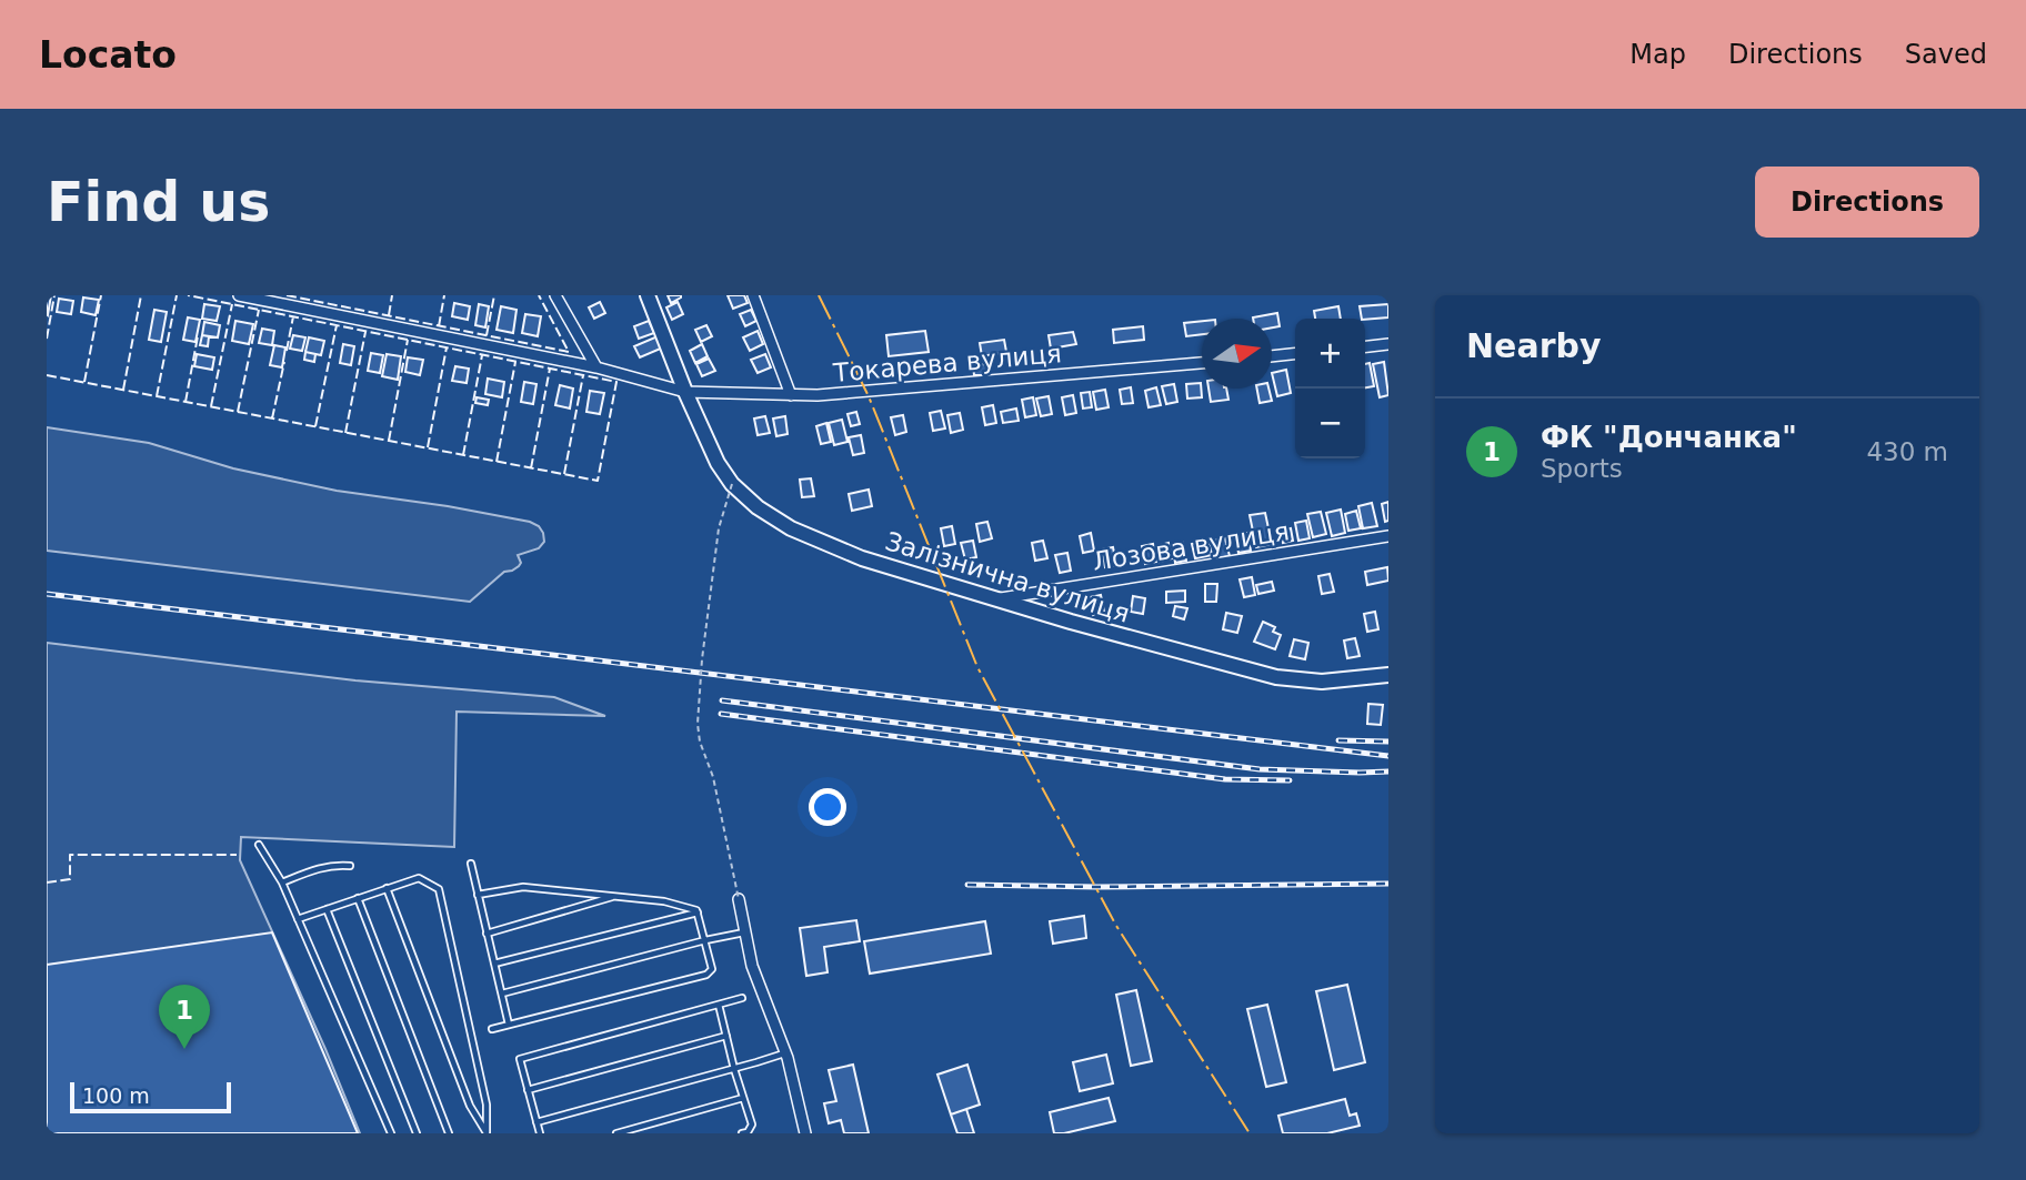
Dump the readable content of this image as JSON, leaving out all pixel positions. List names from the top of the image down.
{
  "streets": {
    "main road": ["Залізнична вулиця"],
    "street": ["Токарева вулиця", "Лозова вулиця"]
  },
  "crossings": [
    ["Токарева вулиця", "Залізнична вулиця"],
    ["Лозова вулиця", "Залізнична вулиця"]
  ],
  "scale_bar": "100 m",
  "north": "right",
  "page": {
    "header": "Locato",
    "nav": ["Map", "Directions", "Saved"],
    "buttons": "Directions",
    "title": "Find us",
    "heading": "Nearby",
    "map_buttons": ["+", "−"],
    "list": [
      {
        "mark": "1",
        "name": "ФК \"Дончанка\"",
        "note": "Sports",
        "value": "430 m"
      }
    ],
    "pins": "1",
    "scale": "100 m"
  }
}
